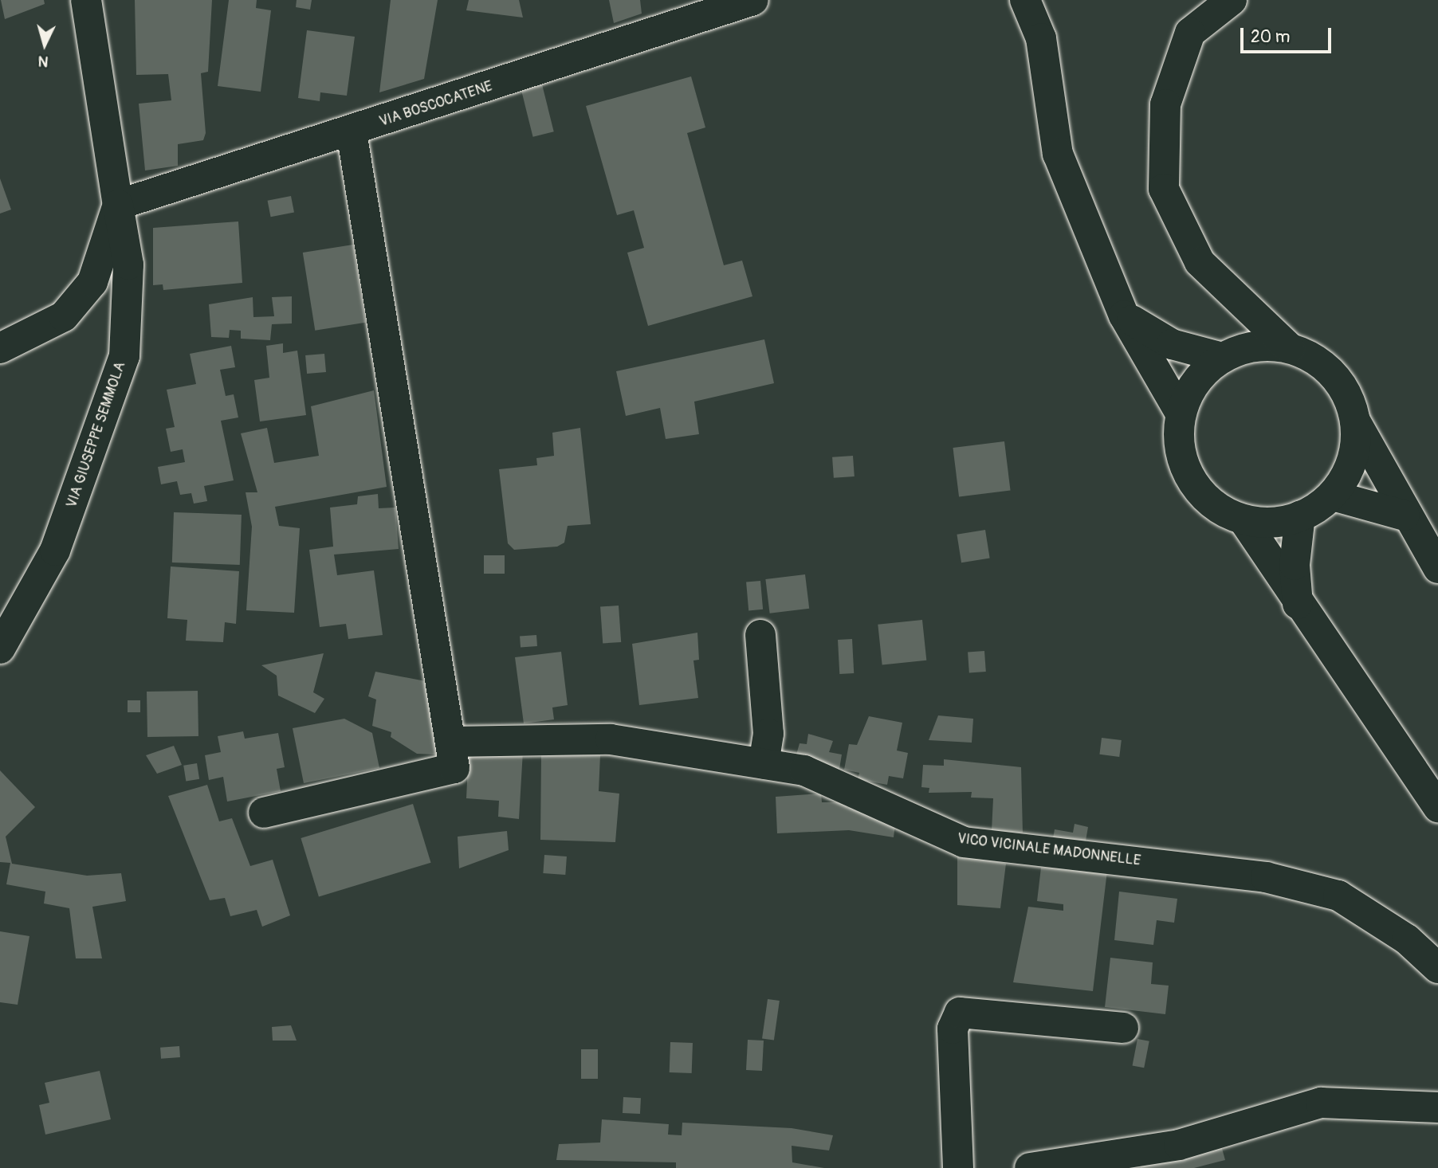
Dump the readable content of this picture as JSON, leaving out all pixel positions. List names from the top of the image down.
{
  "streets": {
    "main road": ["VIA BOSCOCATENE", "VIA GIUSEPPE SEMMOLA", "VICO VICINALE MADONNELLE"]
  },
  "crossings": [
    ["VIA BOSCOCATENE", "VIA GIUSEPPE SEMMOLA"]
  ],
  "scale_bar": "20 m",
  "north": "bottom"
}
